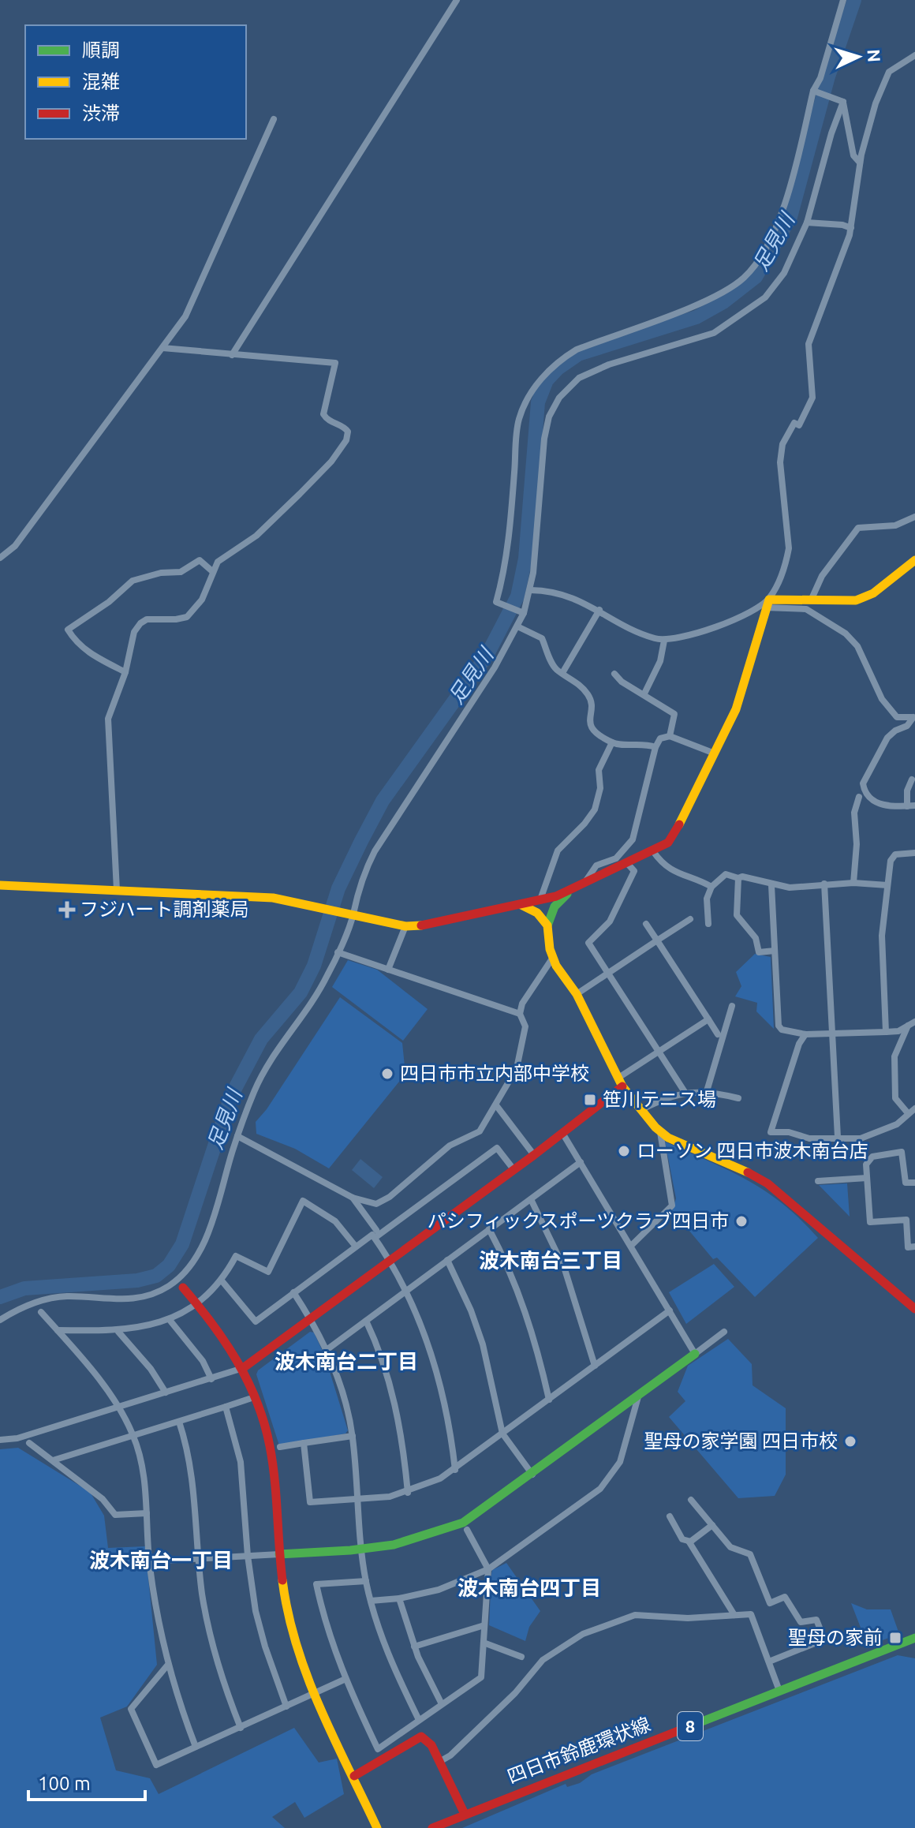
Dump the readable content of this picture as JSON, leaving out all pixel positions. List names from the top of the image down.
{
  "streets": {
    "street": ["8", "四日市鈴鹿環状線"]
  },
  "districts": [
    "波木南台三丁目",
    "波木南台二丁目",
    "波木南台一丁目",
    "波木南台四丁目"
  ],
  "water": ["足見川"],
  "places": {
    "health": ["フジハート調剤薬局"],
    "other": [
      "四日市市立内部中学校",
      "ローソン 四日市波木南台店",
      "パシフィックスポーツクラブ四日市",
      "聖母の家学園 四日市校"
    ],
    "transit": ["笹川テニス場", "聖母の家前"]
  },
  "legend": ["順調", "混雑", "渋滞"],
  "scale_bar": "100 m",
  "north": "right"
}
